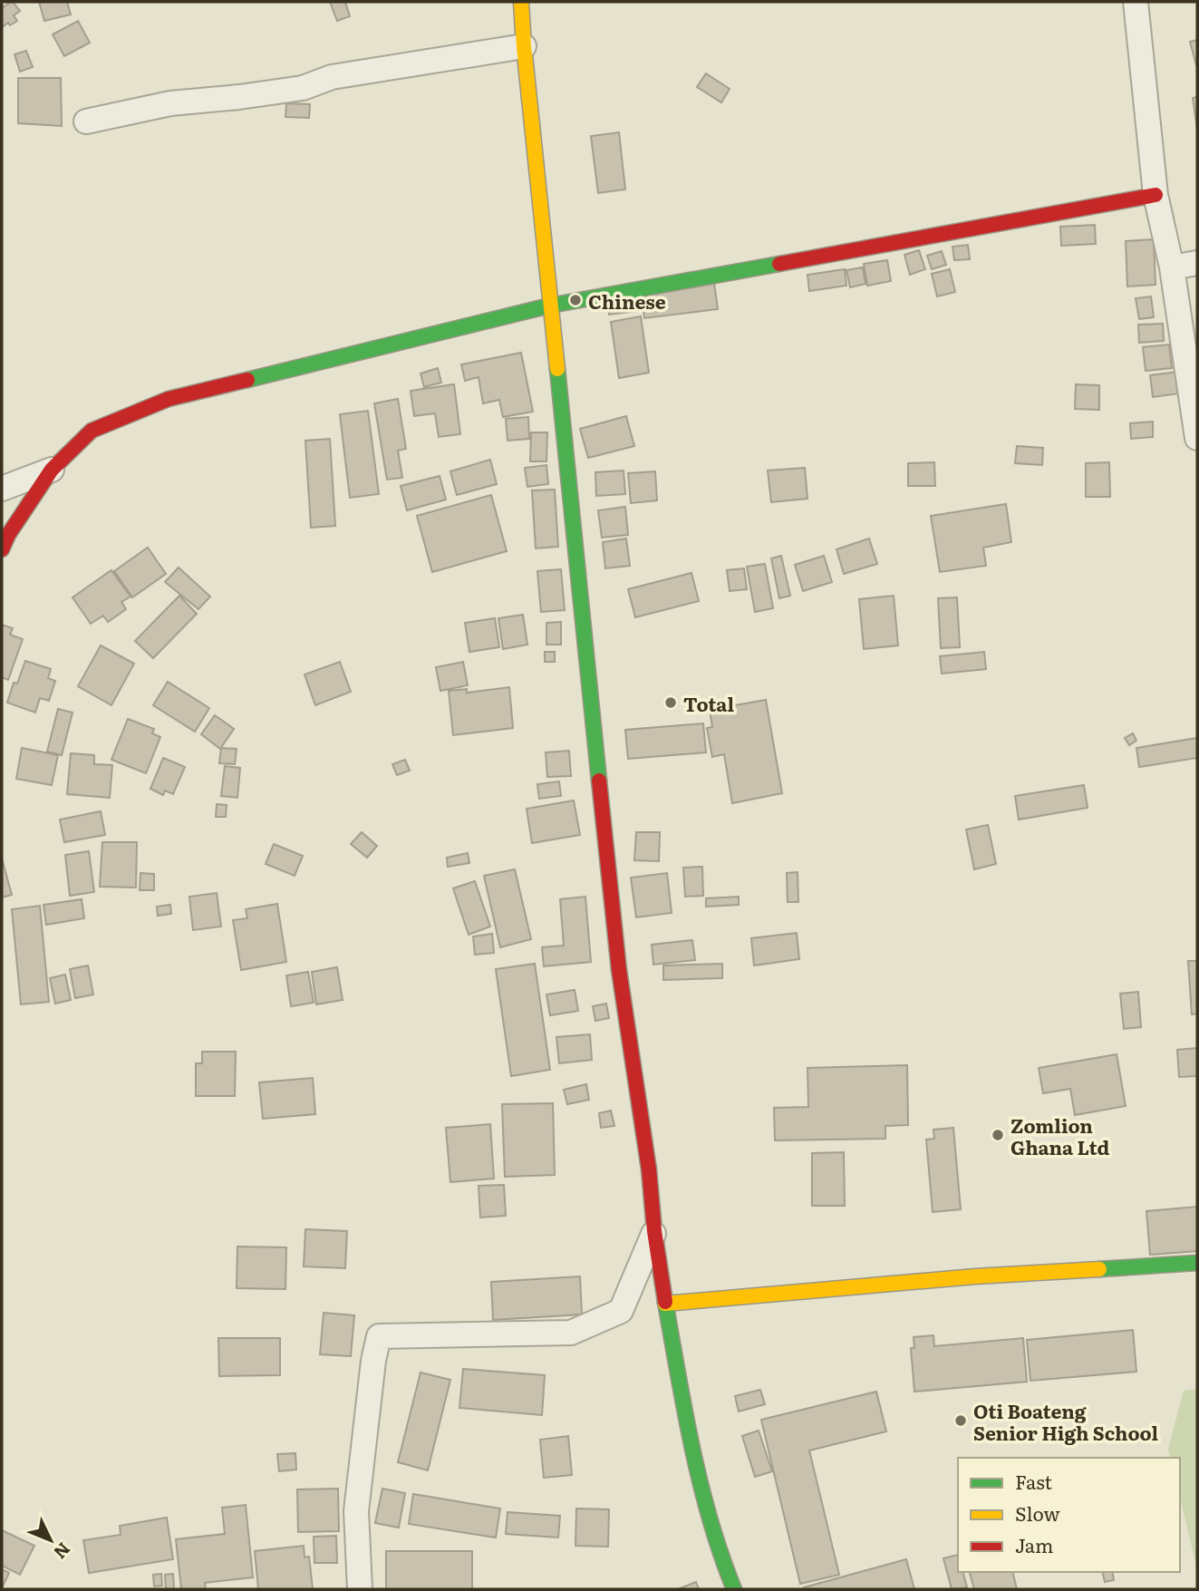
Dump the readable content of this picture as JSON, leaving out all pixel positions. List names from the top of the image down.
{
  "places": [
    "Chinese",
    "Total",
    "Zomlion Ghana Ltd",
    "Oti Boateng Senior High School"
  ],
  "legend": ["Fast", "Slow", "Jam"],
  "north": "bottom right"
}
